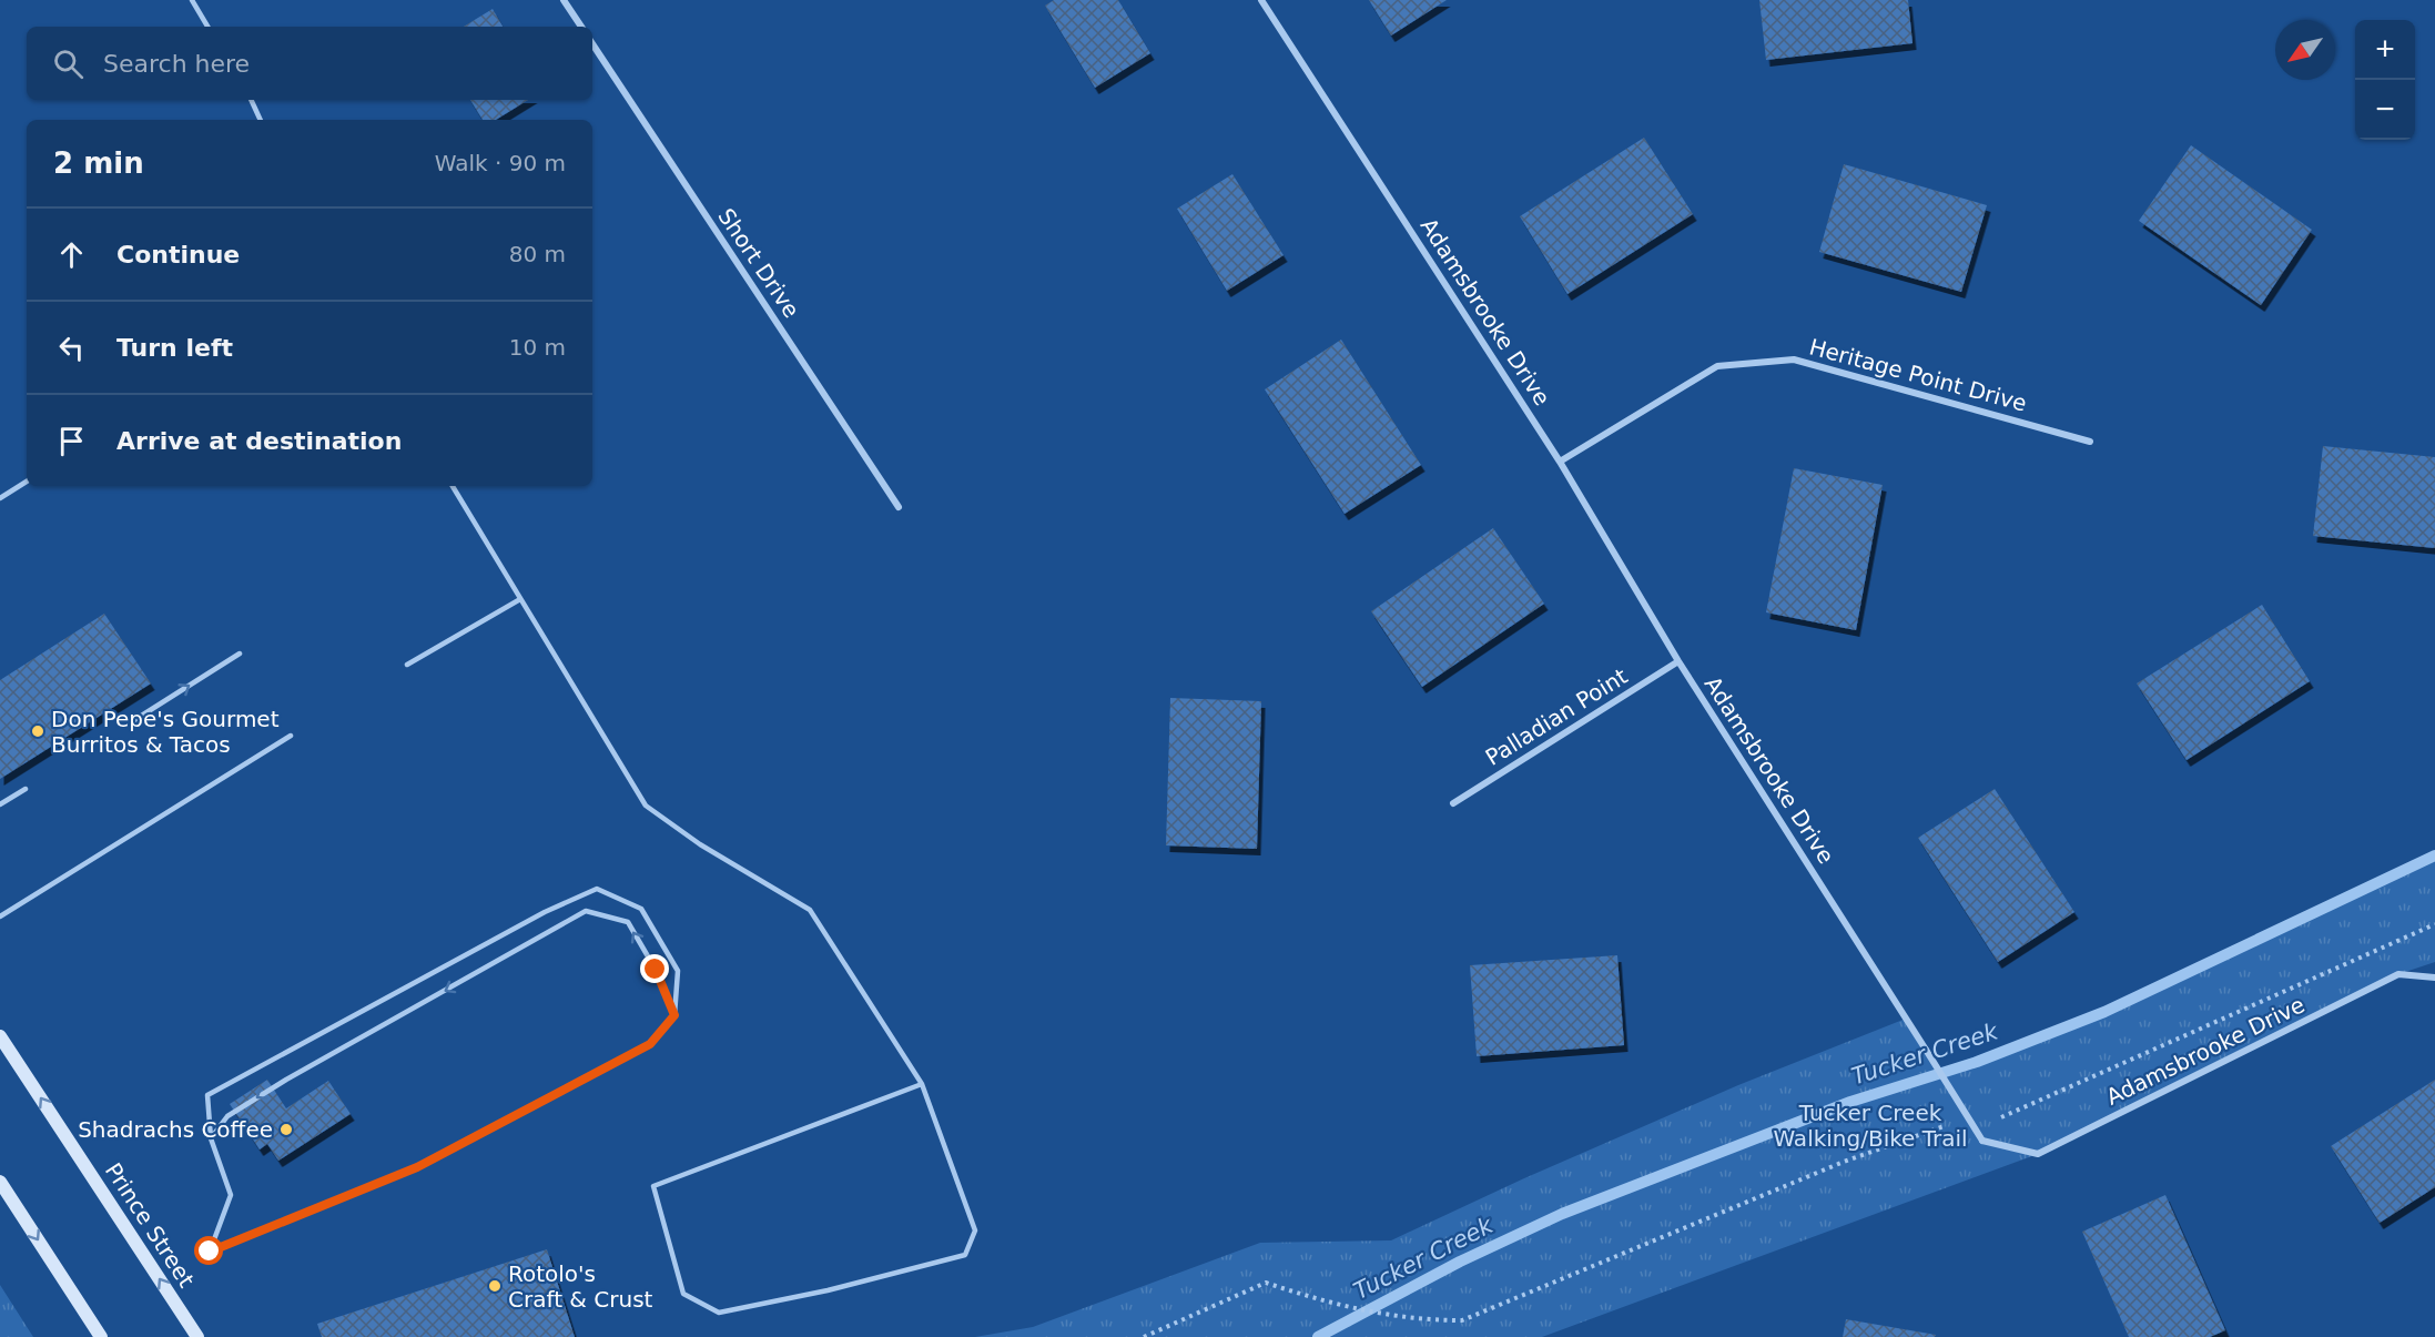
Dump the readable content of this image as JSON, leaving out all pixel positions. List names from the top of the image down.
{
  "streets": {
    "main road": ["Prince Street"],
    "street": [
      "Short Drive",
      "Adamsbrooke Drive",
      "Heritage Point Drive",
      "Palladian Point"
    ]
  },
  "crossings": [
    ["Adamsbrooke Drive", "Heritage Point Drive"],
    ["Adamsbrooke Drive", "Palladian Point"]
  ],
  "water": ["Tucker Creek"],
  "parks": ["Tucker Creek Walking/Bike Trail"],
  "places": ["Don Pepe's Gourmet Burritos & Tacos", "Shadrachs Coffee", "Rotolo's Craft & Crust"],
  "north": "bottom left",
  "page": {
    "map_buttons": ["+", "−"],
    "search": "Search here",
    "heading": ["2 min", "Walk · 90 m"],
    "list": [
      ["Continue", "80 m"],
      ["Turn left", "10 m"],
      "Arrive at destination"
    ]
  }
}
